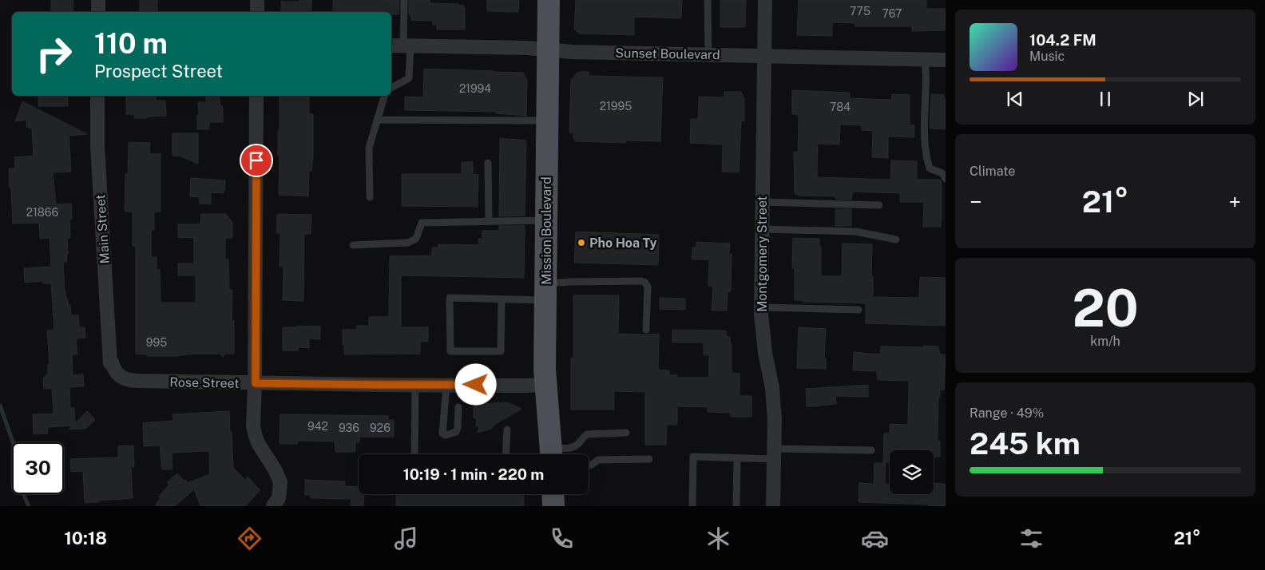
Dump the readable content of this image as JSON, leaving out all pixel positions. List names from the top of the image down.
{
  "streets": {
    "main road": ["Mission Boulevard"],
    "street": [
      "Sunset Boulevard",
      "Main Street",
      "Montgomery Street",
      "Rose Street"
    ]
  },
  "crossings": [
    ["Sunset Boulevard", "Mission Boulevard"],
    ["Sunset Boulevard", "Montgomery Street"],
    ["Main Street", "Rose Street"],
    ["Mission Boulevard", "Rose Street"]
  ],
  "places": ["Pho Hoa Ty"],
  "house_numbers": [
    "775",
    "767",
    "21994",
    "21995",
    "784",
    "21866",
    "995",
    "942",
    "936",
    "926"
  ],
  "page": {
    "turn": ["110 m", "Prospect Street"],
    "song": ["104.2 FM", "Music"],
    "tile": [
      "Climate",
      ["20", "km/h"],
      ["Range · 49%", "245 km"]
    ],
    "heat": ["−", "21°", "+"],
    "limit": "30",
    "trip": "10:19 · 1 min · 220 m",
    "tabs": ["10:18", "21°"]
  }
}
